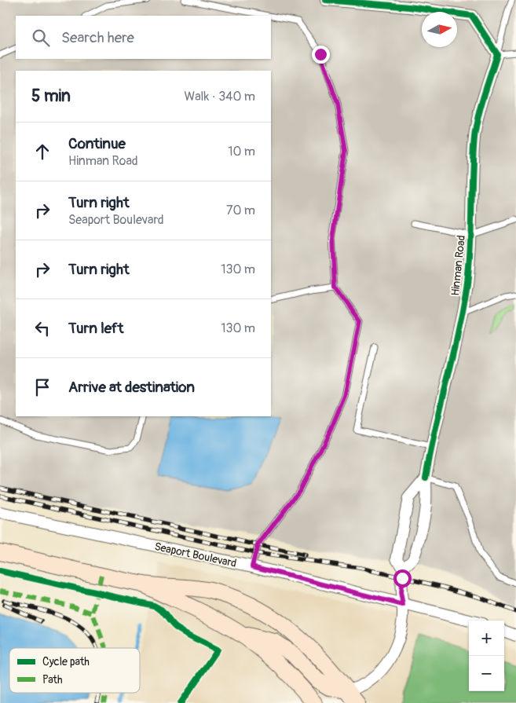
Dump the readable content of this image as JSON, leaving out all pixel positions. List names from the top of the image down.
{
  "streets": {
    "street": ["Hinman Road", "Seaport Boulevard"]
  },
  "crossings": [
    ["Hinman Road", "Seaport Boulevard"]
  ],
  "legend": ["Cycle path", "Path"],
  "north": "right",
  "page": {
    "search": "Search here",
    "heading": ["5 min", "Walk · 340 m"],
    "list": [
      ["Continue", "Hinman Road", "10 m"],
      ["Turn right", "Seaport Boulevard", "70 m"],
      ["Turn right", "130 m"],
      ["Turn left", "130 m"],
      "Arrive at destination"
    ],
    "map_buttons": ["+", "−"]
  }
}
